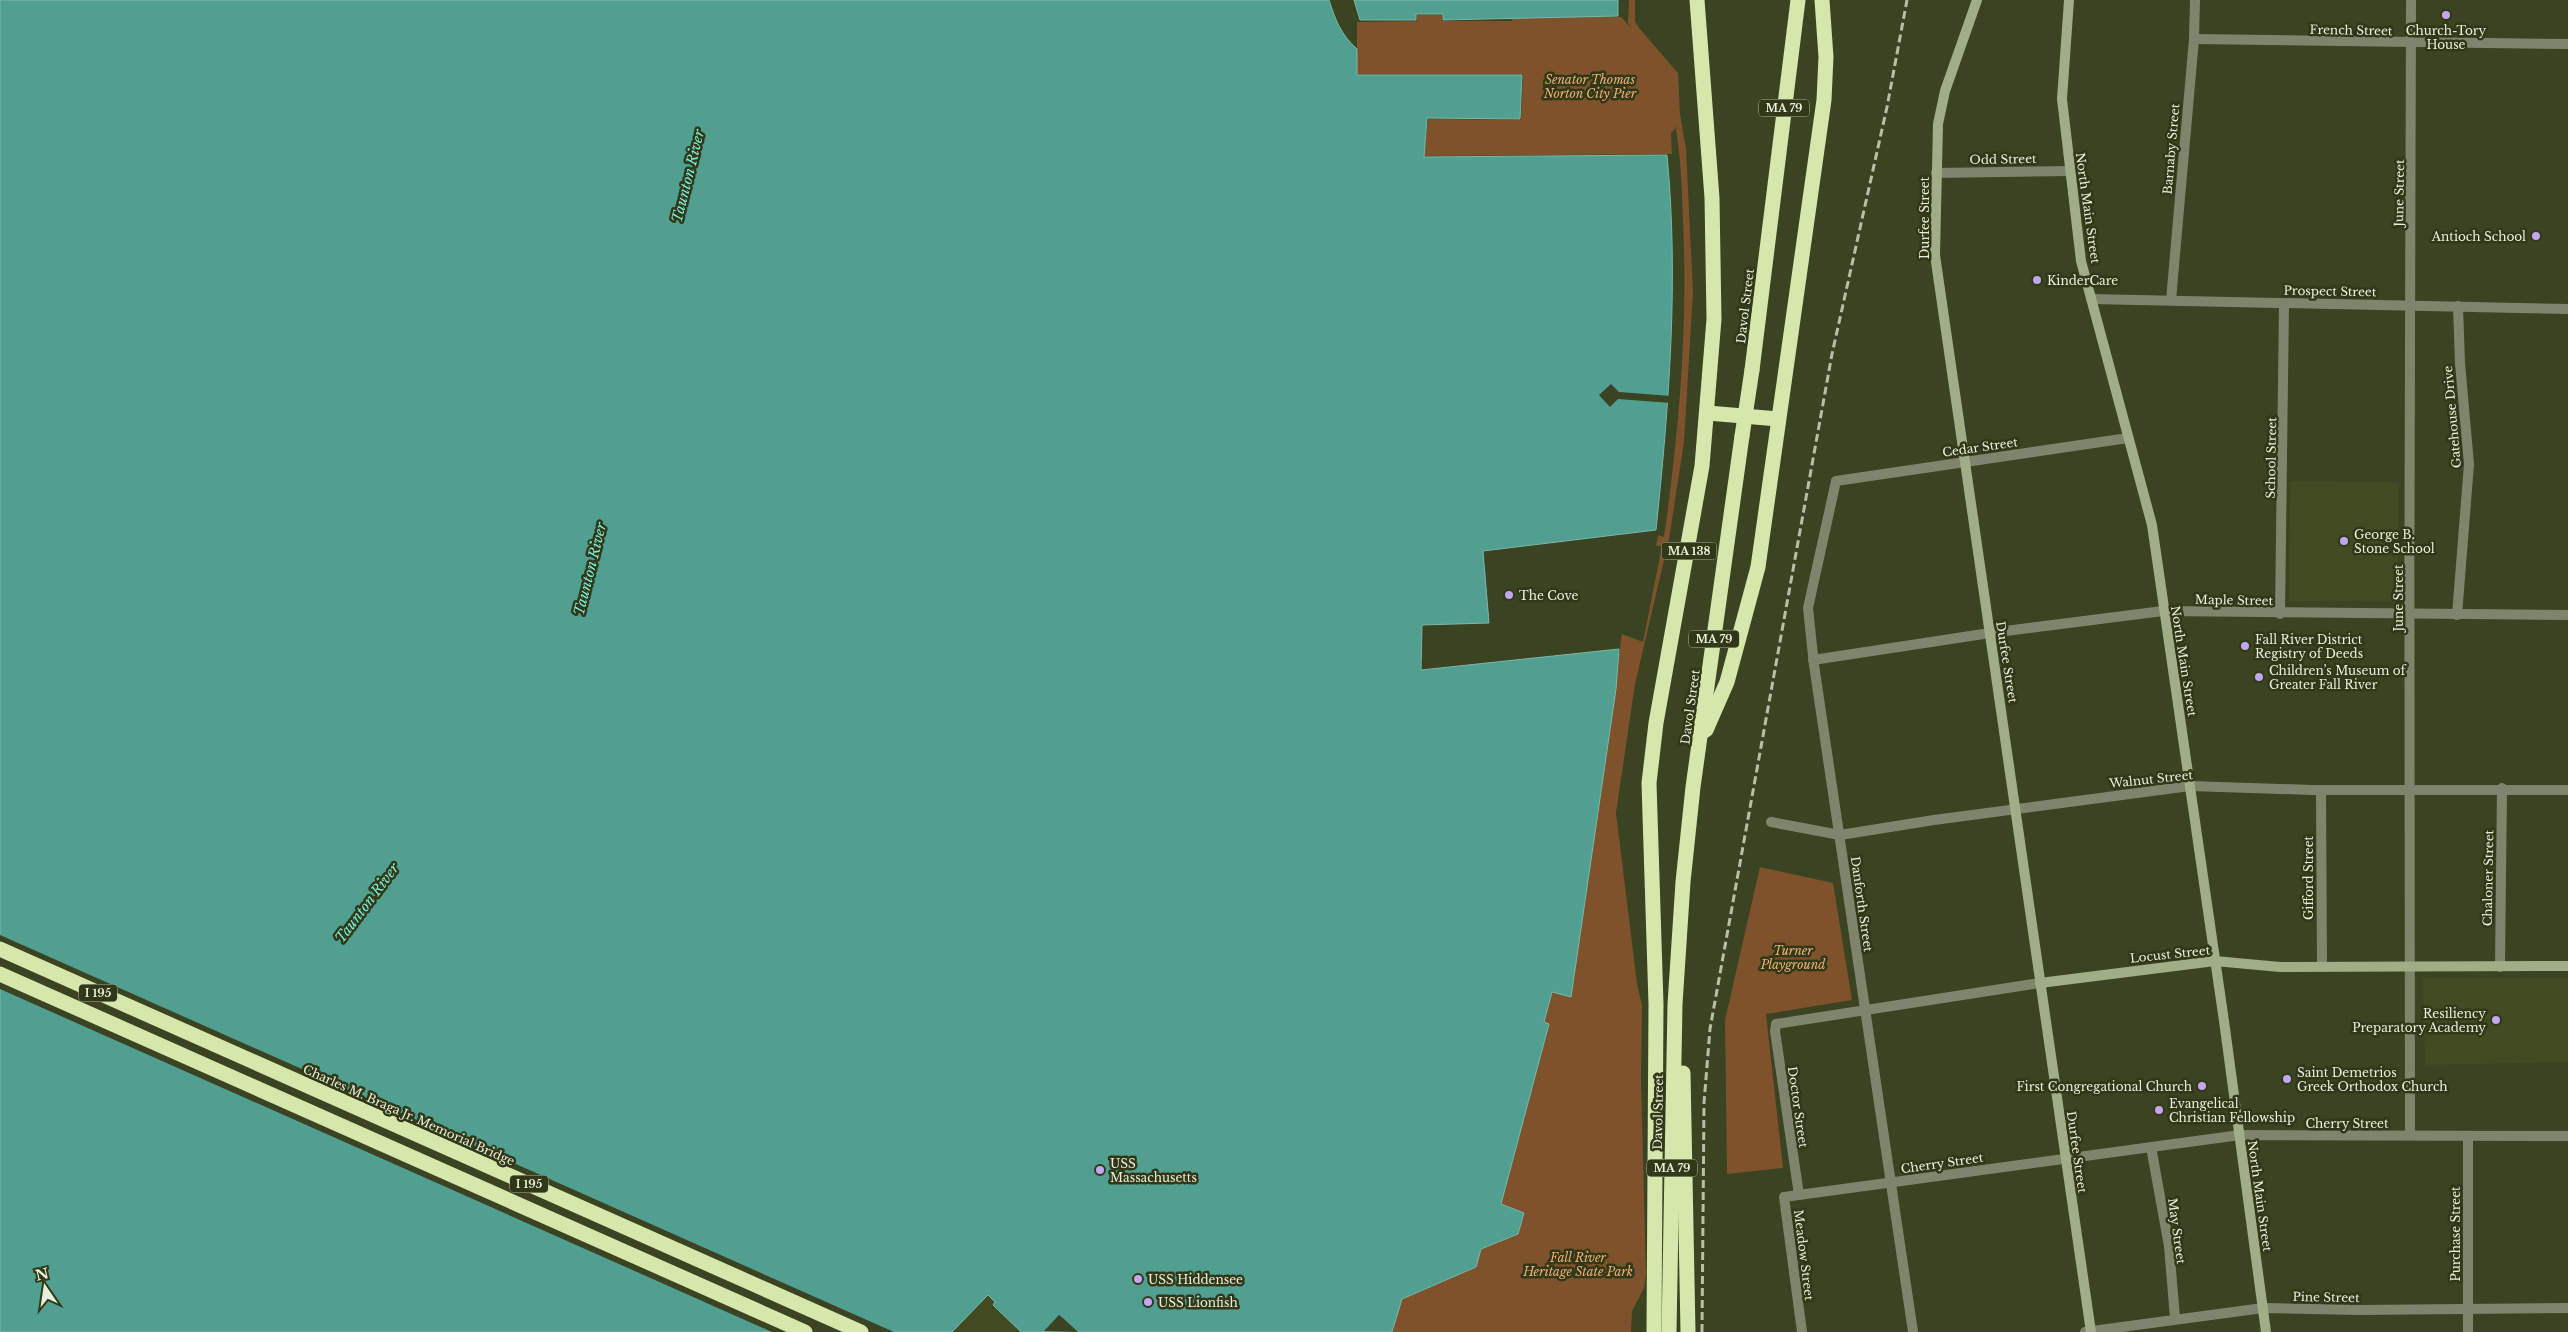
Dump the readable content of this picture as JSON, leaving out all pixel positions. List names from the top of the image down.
{
  "streets": {
    "highway": [
      "MA 79",
      "Davol Street",
      "MA 138",
      "I 195",
      "Charles M. Braga Jr. Memorial Bridge"
    ],
    "main road": ["North Main Street", "Durfee Street", "Locust Street"],
    "street": [
      "French Street",
      "Barnaby Street",
      "Odd Street",
      "June Street",
      "Prospect Street",
      "Gatehouse Drive",
      "Cedar Street",
      "School Street",
      "Maple Street",
      "Walnut Street",
      "Gifford Street",
      "Chaloner Street",
      "Danforth Street",
      "Doctor Street",
      "Cherry Street",
      "May Street",
      "Purchase Street",
      "Meadow Street",
      "Pine Street"
    ]
  },
  "crossings": [
    ["French Street", "Barnaby Street"],
    ["French Street", "June Street"],
    ["Barnaby Street", "Prospect Street"],
    ["Odd Street", "North Main Street"],
    ["Odd Street", "Durfee Street"],
    ["June Street", "Prospect Street"],
    ["June Street", "Maple Street"],
    ["June Street", "Walnut Street"],
    ["June Street", "Locust Street"],
    ["June Street", "Cherry Street"],
    ["North Main Street", "Prospect Street"],
    ["North Main Street", "Cedar Street"],
    ["North Main Street", "Maple Street"],
    ["North Main Street", "Walnut Street"],
    ["North Main Street", "Locust Street"],
    ["North Main Street", "Cherry Street"],
    ["North Main Street", "Pine Street"],
    ["Durfee Street", "Cedar Street"],
    ["Durfee Street", "Maple Street"],
    ["Durfee Street", "Walnut Street"],
    ["Durfee Street", "Locust Street"],
    ["Durfee Street", "Cherry Street"],
    ["Durfee Street", "Pine Street"],
    ["Prospect Street", "Gatehouse Drive"],
    ["Prospect Street", "School Street"],
    ["Gatehouse Drive", "Maple Street"],
    ["Cedar Street", "Danforth Street"],
    ["School Street", "Maple Street"],
    ["Maple Street", "Danforth Street"],
    ["Walnut Street", "Gifford Street"],
    ["Walnut Street", "Chaloner Street"],
    ["Walnut Street", "Danforth Street"],
    ["Gifford Street", "Locust Street"],
    ["Chaloner Street", "Locust Street"],
    ["Danforth Street", "Locust Street"],
    ["Danforth Street", "Cherry Street"],
    ["Locust Street", "Doctor Street"],
    ["Doctor Street", "Cherry Street"],
    ["Doctor Street", "Meadow Street"],
    ["Cherry Street", "May Street"],
    ["Cherry Street", "Purchase Street"],
    ["Cherry Street", "Meadow Street"],
    ["May Street", "Pine Street"],
    ["Purchase Street", "Pine Street"]
  ],
  "water": ["Taunton River"],
  "parks": ["Senator Thomas Norton City Pier", "Turner Playground", "Fall River Heritage State Park"],
  "places": [
    "Church-Tory House",
    "Antioch School",
    "KinderCare",
    "George B. Stone School",
    "The Cove",
    "Fall River District Registry of Deeds",
    "Children’s Museum of Greater Fall River",
    "Resiliency Preparatory Academy",
    "Saint Demetrios Greek Orthodox Church",
    "First Congregational Church",
    "Evangelical Christian Fellowship",
    "USS Massachusetts",
    "USS Hiddensee",
    "USS Lionfish"
  ],
  "north": "top"
}
